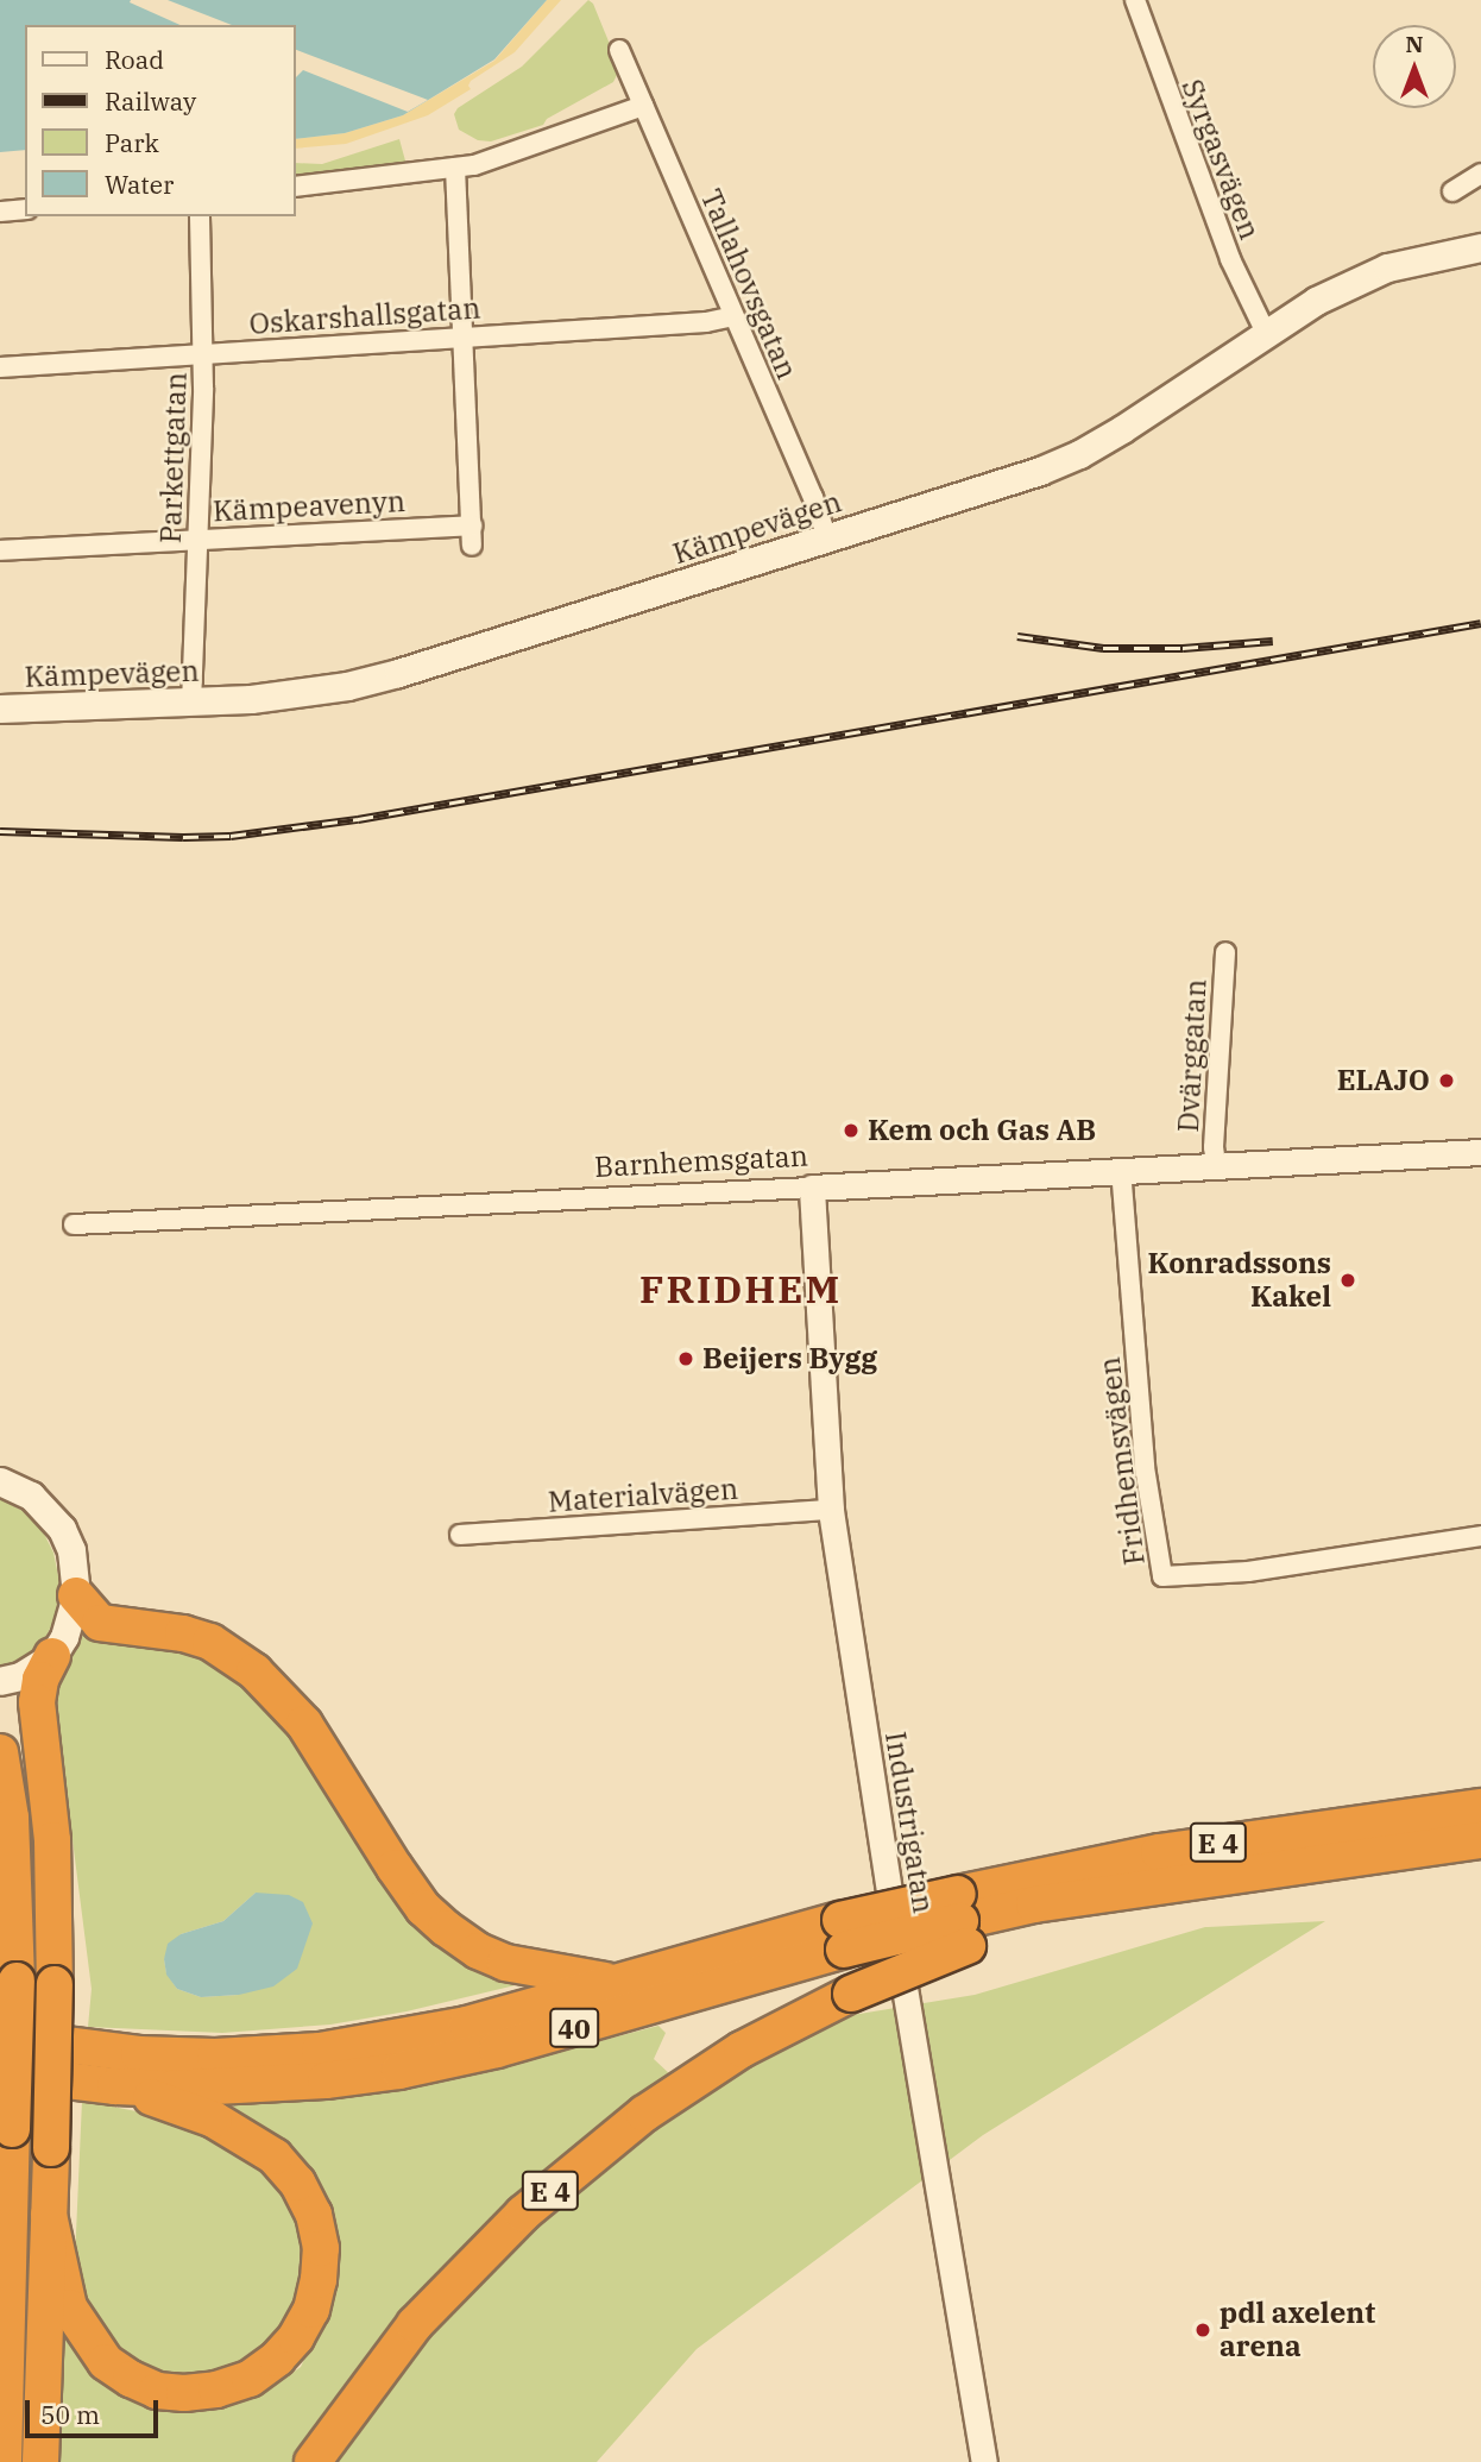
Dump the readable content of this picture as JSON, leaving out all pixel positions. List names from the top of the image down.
{
  "streets": {
    "highway": ["E 4", "40"],
    "main road": ["Kämpevägen"],
    "street": [
      "Syrgasvägen",
      "Tallahovsgatan",
      "Oskarshallsgatan",
      "Parkettgatan",
      "Kämpeavenyn",
      "Dvärggatan",
      "Barnhemsgatan",
      "Fridhemsvägen",
      "Materialvägen",
      "Industrigatan"
    ]
  },
  "crossings": [
    ["Syrgasvägen", "Kämpevägen"],
    ["Tallahovsgatan", "Oskarshallsgatan"],
    ["Tallahovsgatan", "Kämpevägen"],
    ["Oskarshallsgatan", "Parkettgatan"],
    ["Parkettgatan", "Kämpeavenyn"],
    ["Parkettgatan", "Kämpevägen"],
    ["Dvärggatan", "Barnhemsgatan"],
    ["Barnhemsgatan", "Fridhemsvägen"],
    ["Barnhemsgatan", "Industrigatan"],
    ["Materialvägen", "Industrigatan"],
    ["E 4", "40"]
  ],
  "districts": ["FRIDHEM"],
  "places": [
    "ELAJO",
    "Kem och Gas AB",
    "Konradssons Kakel",
    "Beijers Bygg",
    "pdl axelent arena"
  ],
  "legend": [
    "Road",
    "Railway",
    "Park",
    "Water"
  ],
  "scale_bar": "50 m",
  "north": "top"
}
